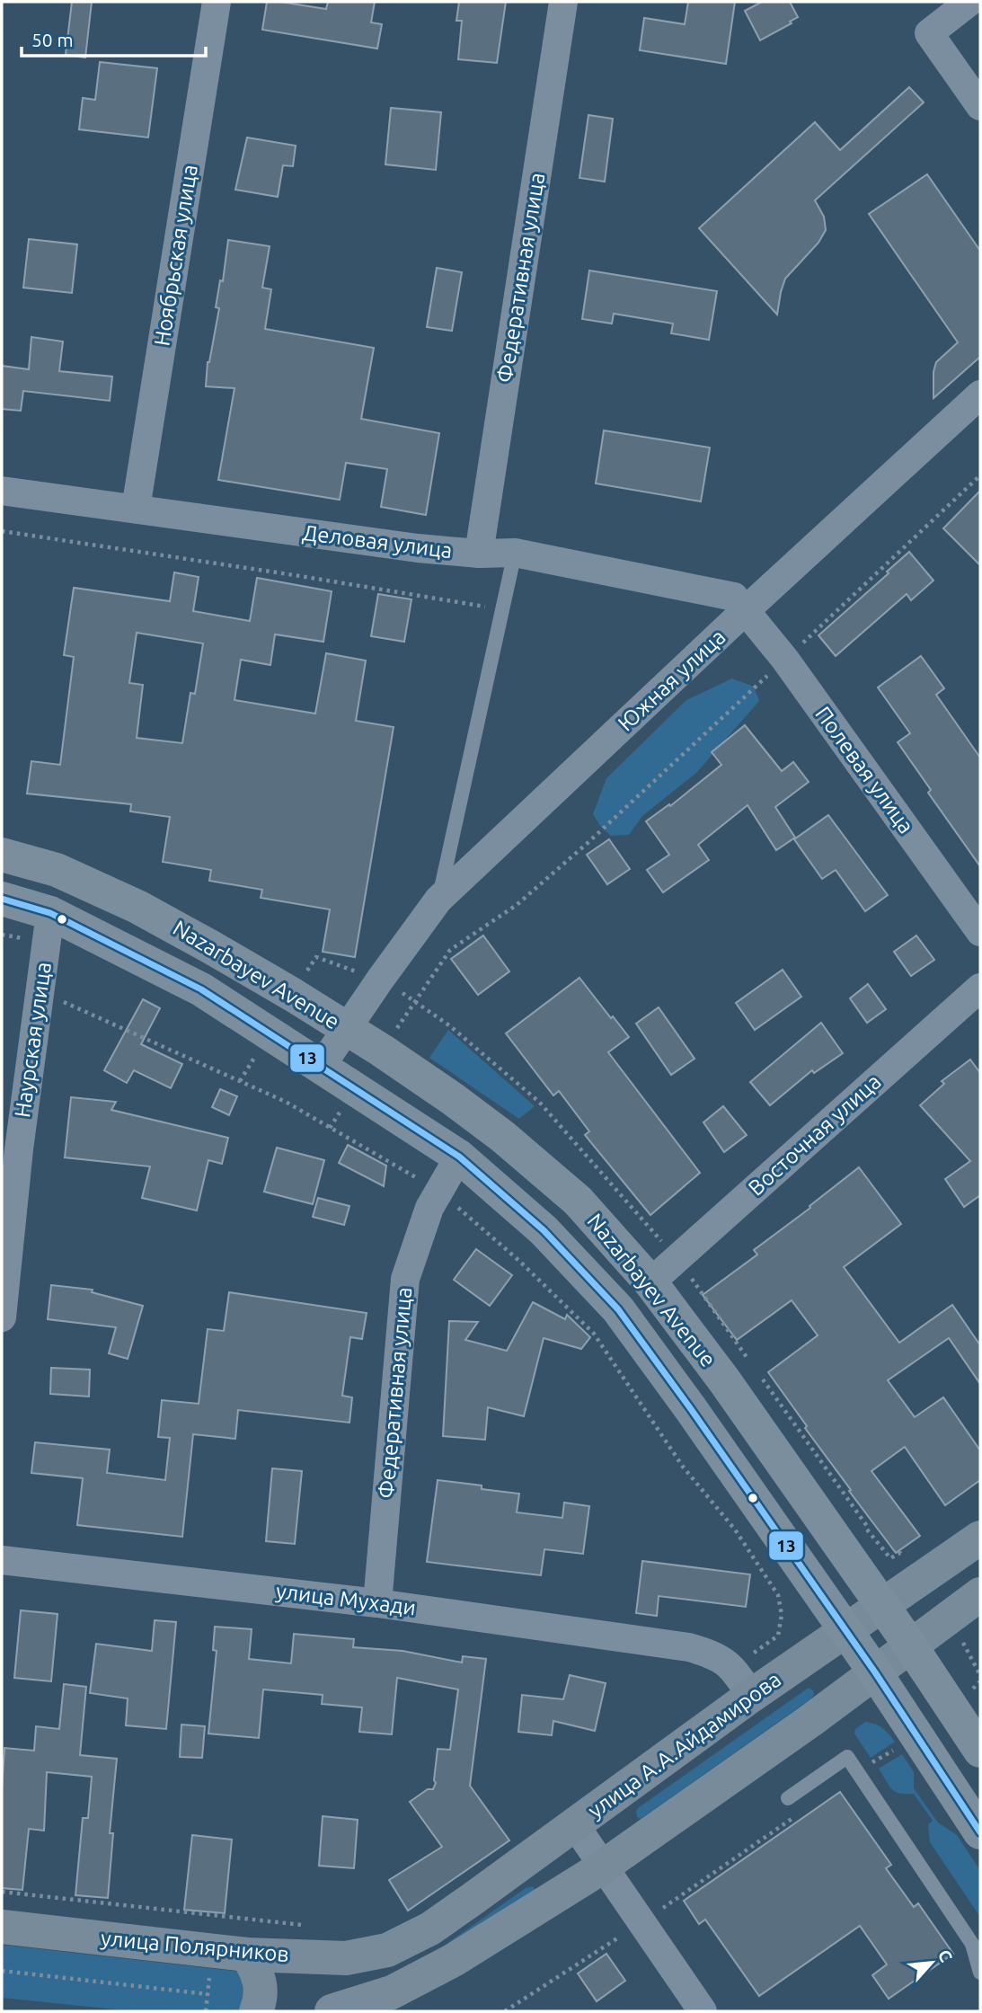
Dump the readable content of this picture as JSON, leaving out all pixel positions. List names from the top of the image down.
{
  "streets": {
    "main road": ["Nazarbayev Avenue", "улица А.А.Айдамирова", "улица Полярников"],
    "street": [
      "Ноябрьская улица",
      "Федеративная улица",
      "Деловая улица",
      "Южная улица",
      "Полевая улица",
      "Наурская улица",
      "Восточная улица",
      "улица Мухади"
    ]
  },
  "crossings": [
    ["Ноябрьская улица", "Деловая улица"],
    ["Федеративная улица", "Деловая улица"],
    ["Федеративная улица", "Nazarbayev Avenue"],
    ["Федеративная улица", "улица Мухади"],
    ["Деловая улица", "Южная улица"],
    ["Деловая улица", "Полевая улица"],
    ["Южная улица", "Полевая улица"],
    ["Южная улица", "Nazarbayev Avenue"],
    ["Nazarbayev Avenue", "Наурская улица"],
    ["Nazarbayev Avenue", "Восточная улица"],
    ["Nazarbayev Avenue", "улица А.А.Айдамирова"],
    ["улица Мухади", "улица А.А.Айдамирова"],
    ["улица А.А.Айдамирова", "улица Полярников"]
  ],
  "lines": ["transit line 13"],
  "scale_bar": "50 m",
  "north": "top right"
}
